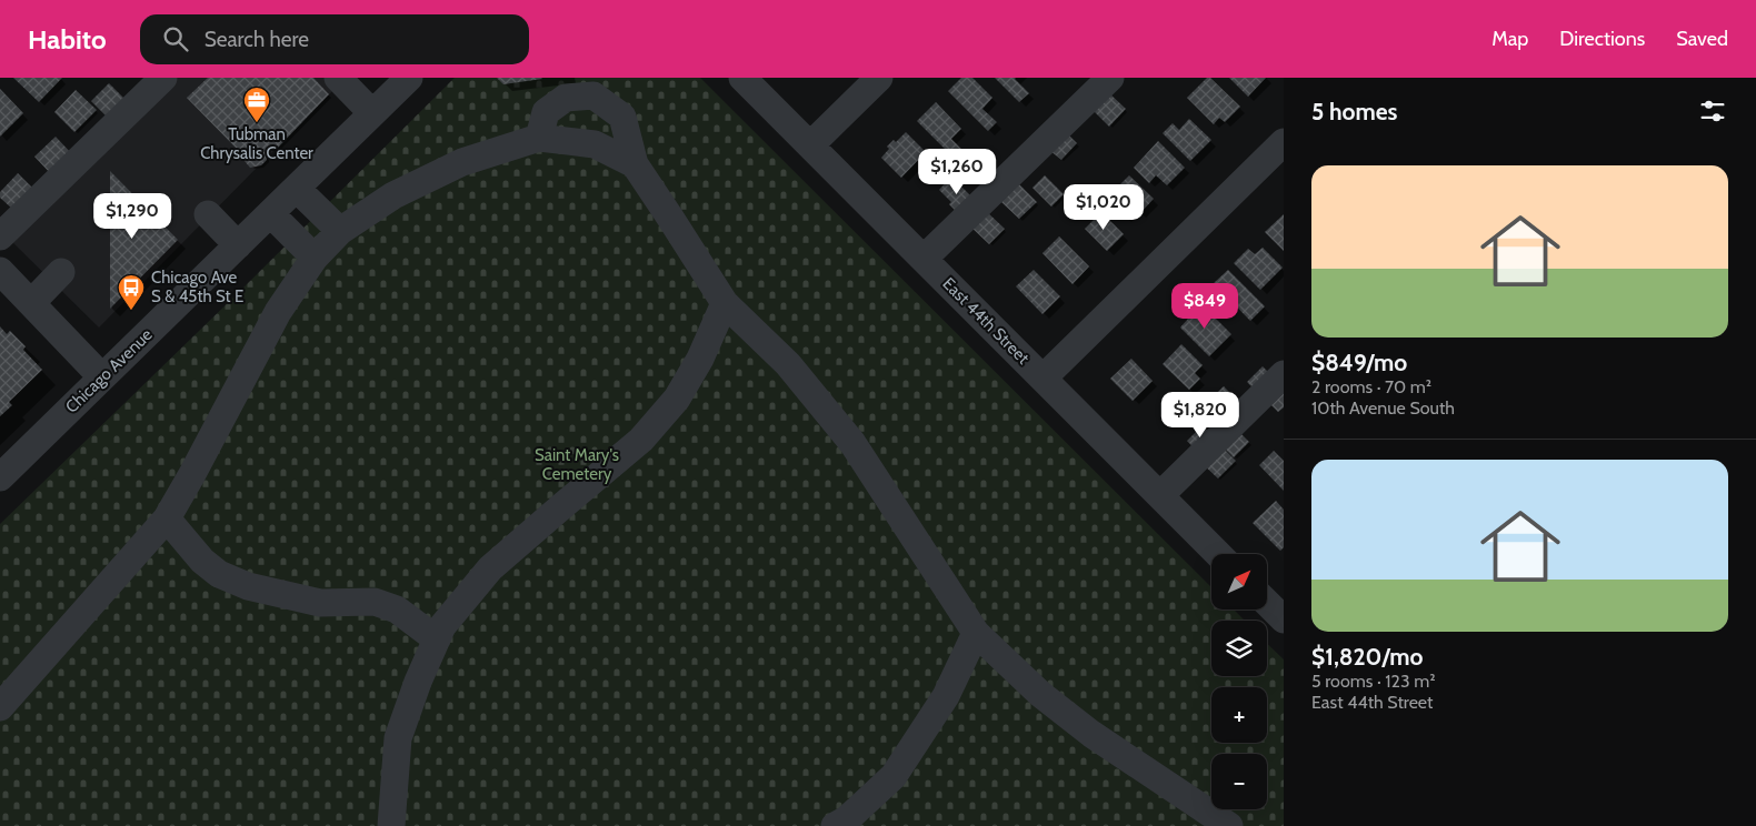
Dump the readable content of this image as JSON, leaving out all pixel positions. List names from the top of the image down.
{
  "streets": {
    "street": ["East 44th Street", "Chicago Avenue"]
  },
  "parks": ["Saint Mary's Cemetery"],
  "places": {
    "office": ["Tubman Chrysalis Center"],
    "bus stop": ["Chicago Ave S & 45th St E"]
  },
  "north": "top right",
  "page": {
    "header": "Habito",
    "search": "Search here",
    "nav": ["Map", "Directions", "Saved"],
    "heading": "5 homes",
    "list": [
      {
        "name": "$849/mo",
        "note": "2 rooms · 70 m² · 10th Avenue South"
      },
      {
        "name": "$1,820/mo",
        "note": "5 rooms · 123 m² · East 44th Street"
      }
    ],
    "price": [
      "$1,260",
      "$1,020",
      "$1,290",
      "$849",
      "$1,820"
    ],
    "map_buttons": ["+", "−"]
  }
}
